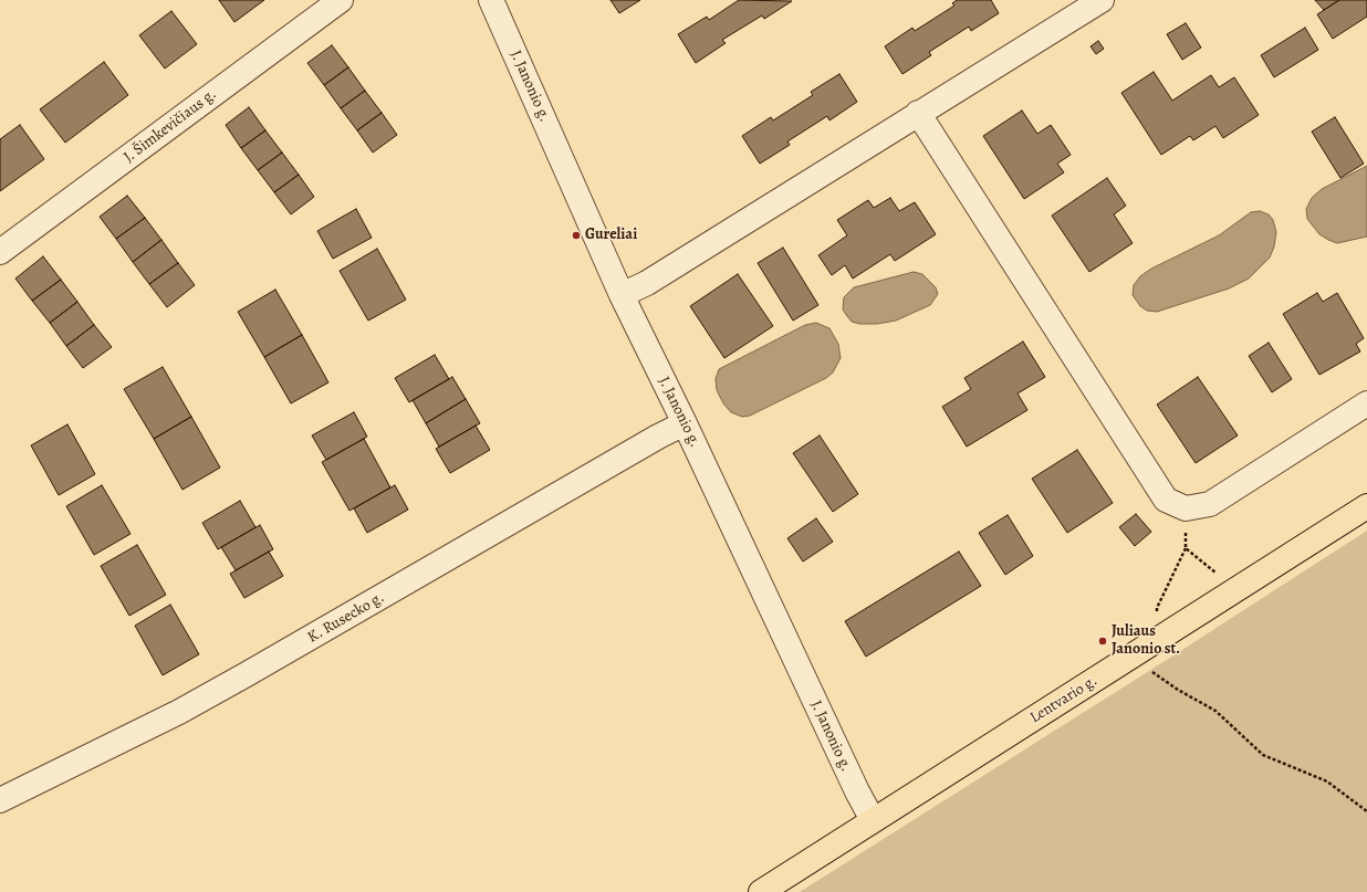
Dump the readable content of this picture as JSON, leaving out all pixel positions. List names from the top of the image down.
{
  "streets": {
    "main road": ["Lentvario g."],
    "street": ["J. Janonio g.", "J. Šimkevičiaus g.", "K. Rusecko g."]
  },
  "crossings": [
    ["J. Janonio g.", "K. Rusecko g."],
    ["J. Janonio g.", "Lentvario g."]
  ],
  "places": ["Gureliai", "Juliaus Janonio st."]
}
